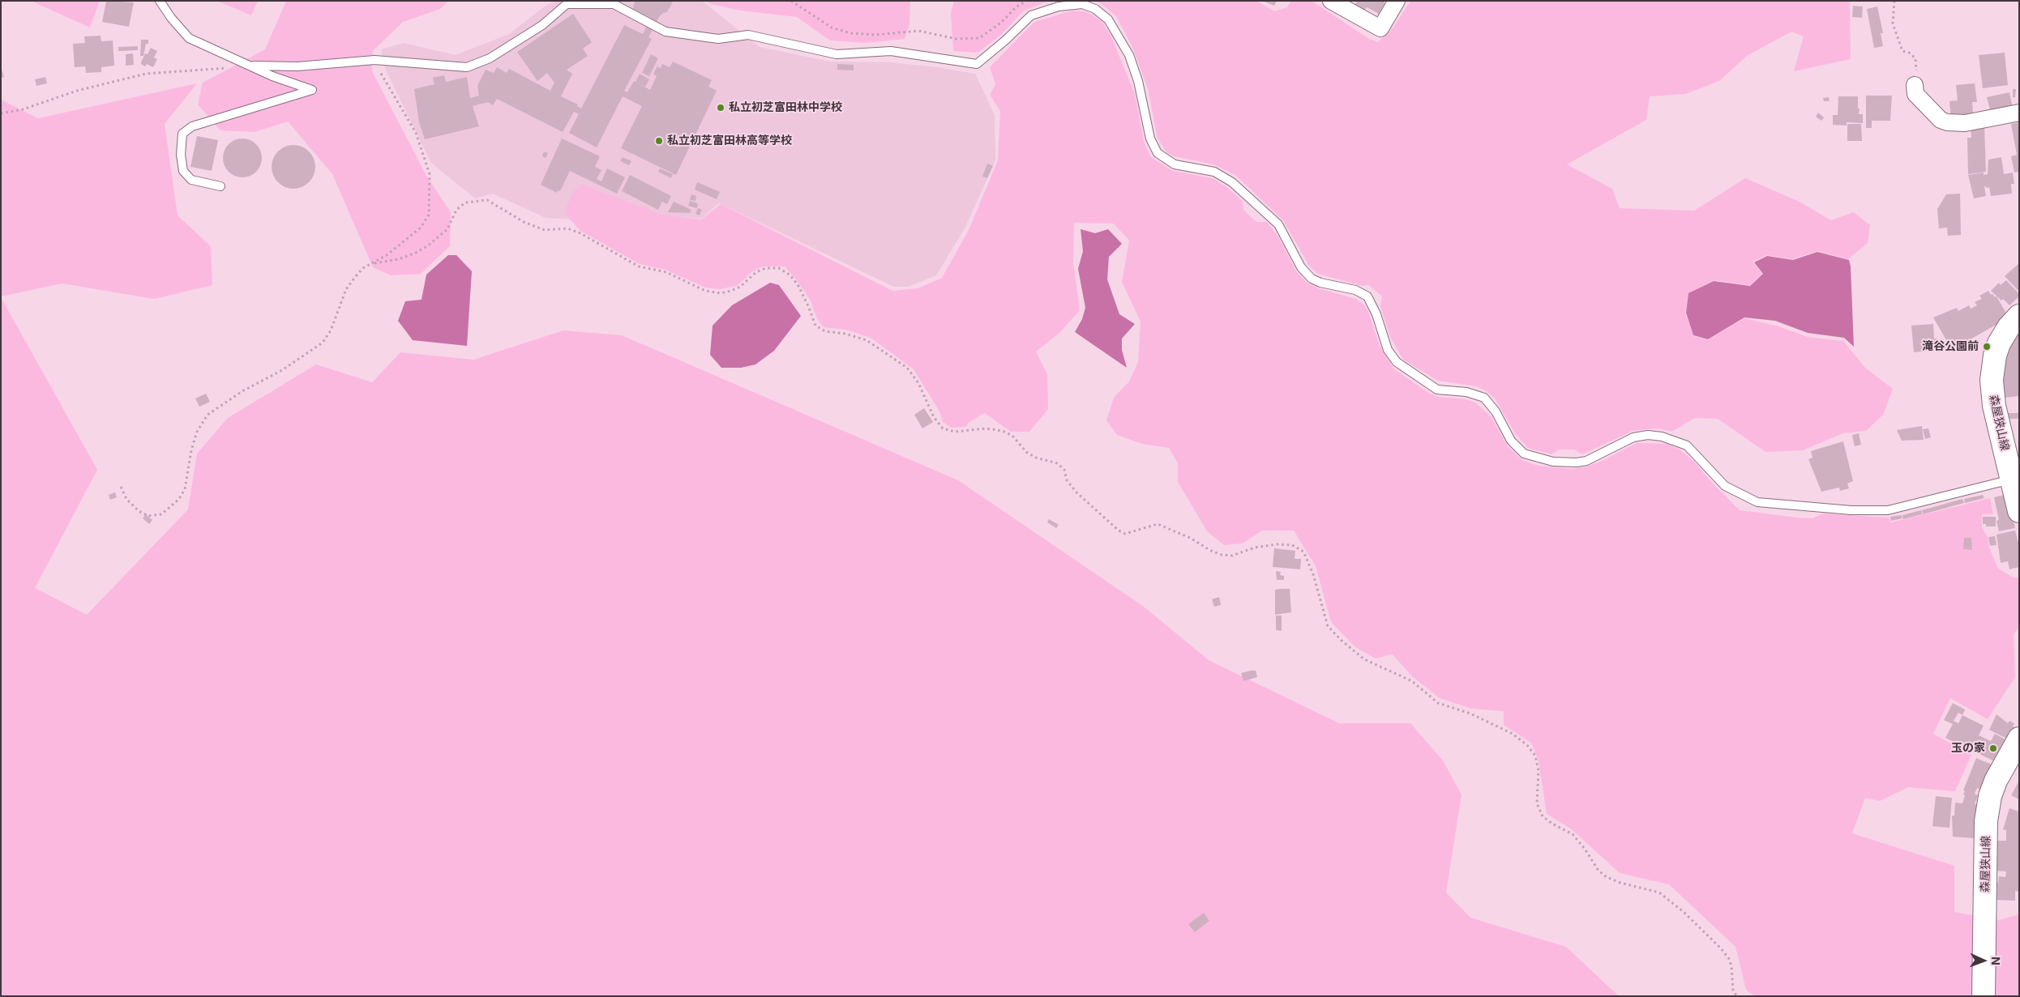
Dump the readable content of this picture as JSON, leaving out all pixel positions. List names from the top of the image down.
{
  "streets": {
    "main road": ["森屋狭山線"]
  },
  "places": [
    "私立初芝富田林中学校",
    "私立初芝富田林高等学校",
    "滝谷公園前",
    "玉の家"
  ],
  "north": "right"
}
